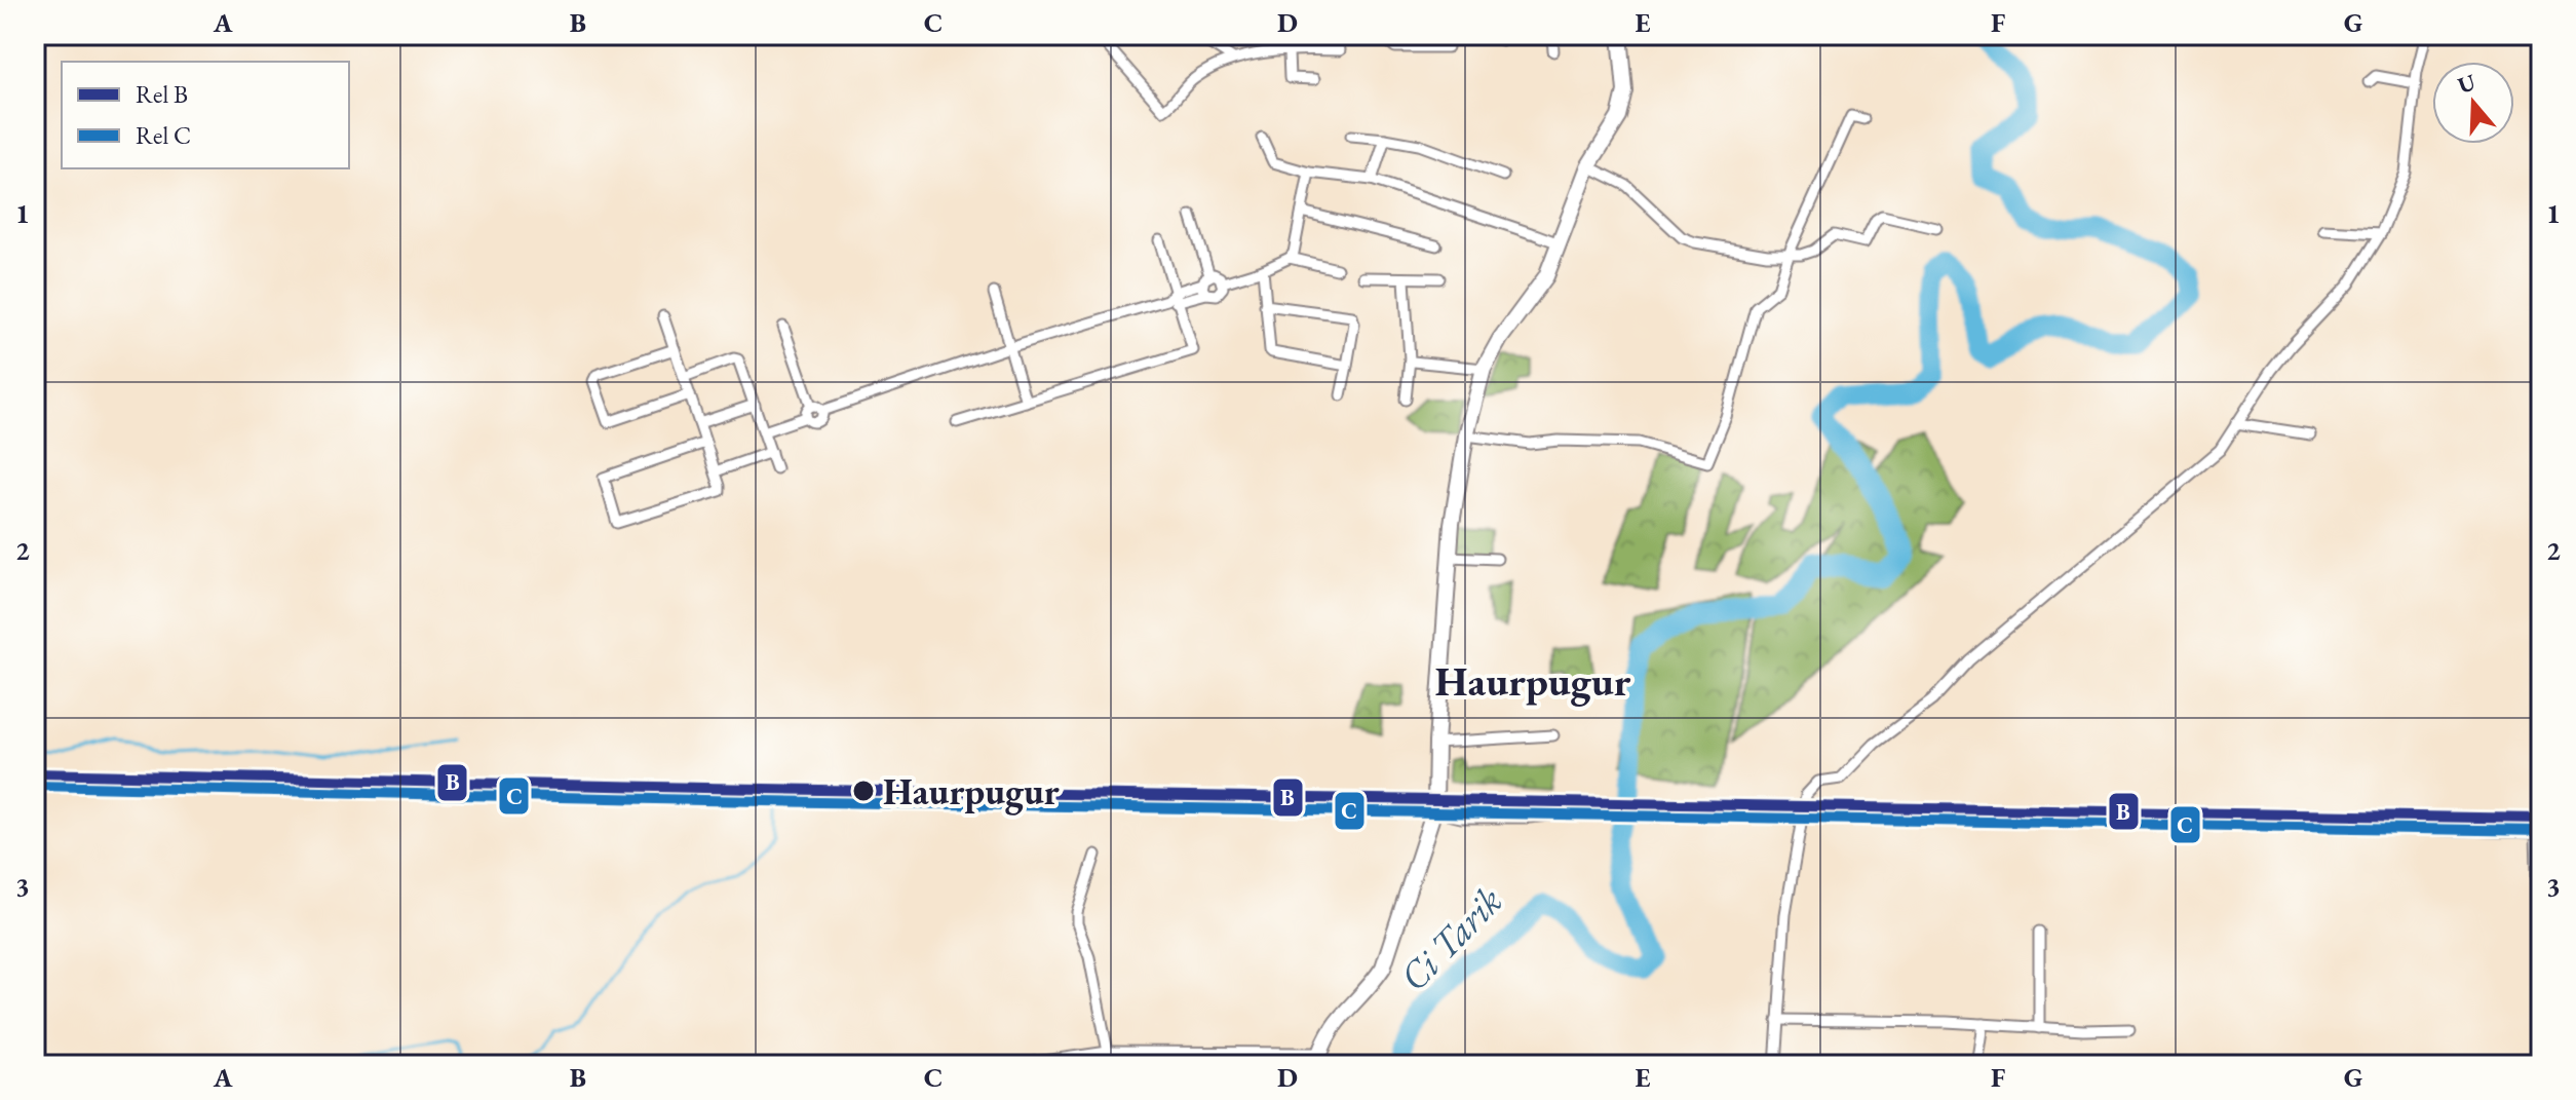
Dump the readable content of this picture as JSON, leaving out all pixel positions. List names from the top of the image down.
{
  "districts": ["Haurpugur"],
  "water": ["Ci Tarik"],
  "places": ["Haurpugur"],
  "lines": ["rail line B", "rail line C"],
  "legend": ["Rel B", "Rel C"],
  "north": "top",
  "grid": {
    "columns": [
      "A",
      "B",
      "C",
      "D",
      "E",
      "F",
      "G"
    ],
    "rows": ["1", "2", "3"]
  }
}
